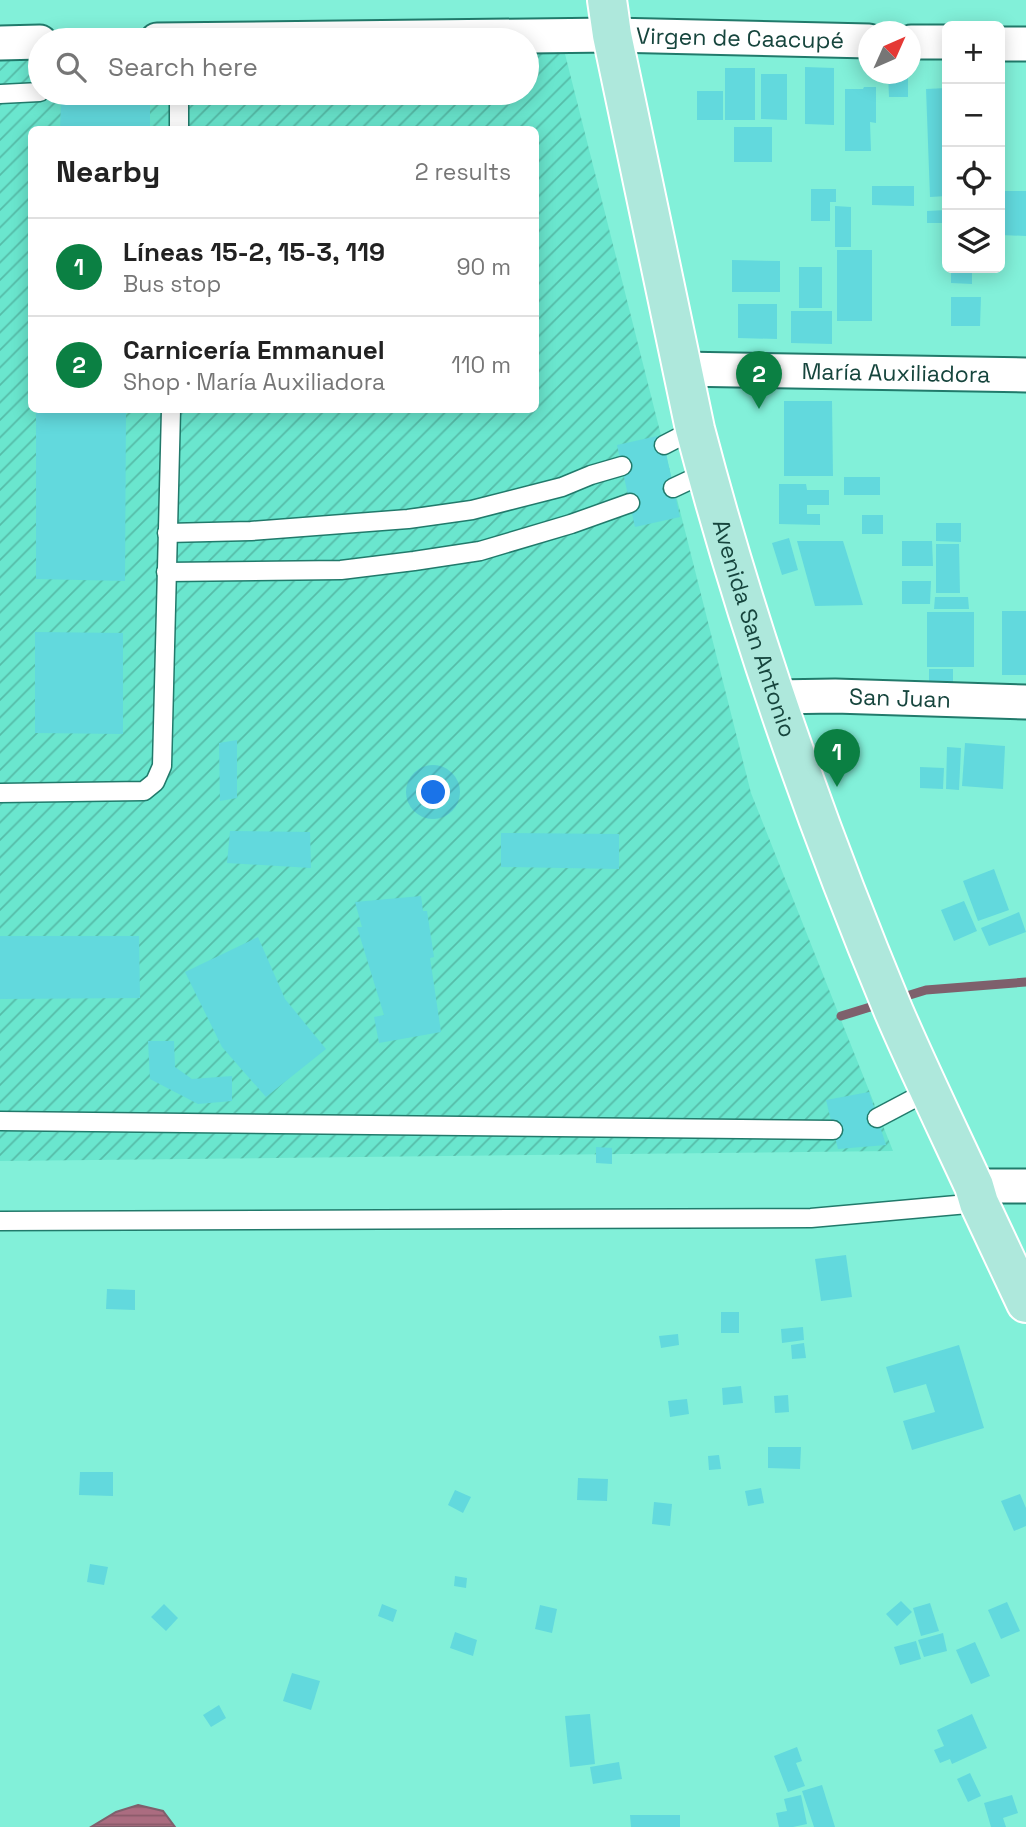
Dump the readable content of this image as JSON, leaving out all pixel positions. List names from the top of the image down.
{
  "streets": {
    "main road": ["Avenida San Antonio"],
    "street": ["Virgen de Caacupé", "María Auxiliadora", "San Juan"]
  },
  "crossings": [
    ["Virgen de Caacupé", "Avenida San Antonio"],
    ["María Auxiliadora", "Avenida San Antonio"],
    ["Avenida San Antonio", "San Juan"]
  ],
  "north": "top right",
  "page": {
    "map_buttons": ["+", "−"],
    "search": "Search here",
    "heading": ["Nearby", "2 results"],
    "list": [
      {
        "mark": "1",
        "name": "Líneas 15-2, 15-3, 119",
        "note": "Bus stop",
        "value": "90 m"
      },
      {
        "mark": "2",
        "name": "Carnicería Emmanuel",
        "note": "Shop · María Auxiliadora",
        "value": "110 m"
      }
    ],
    "pins": ["2", "1"]
  }
}
